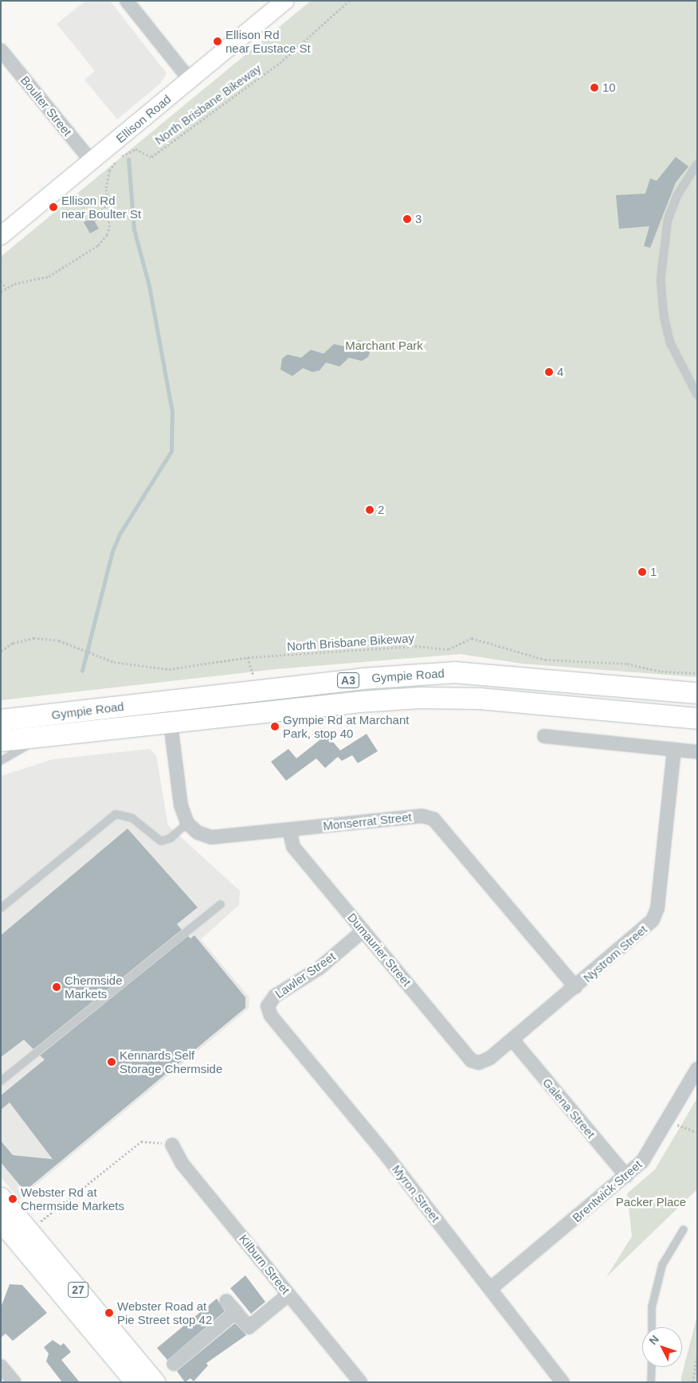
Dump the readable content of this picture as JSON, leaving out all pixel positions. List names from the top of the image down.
{
  "streets": {
    "highway": ["Gympie Road", "A3"],
    "main road": ["Ellison Road", "27"],
    "street": [
      "Boulter Street",
      "Monserrat Street",
      "Dumaurier Street",
      "Nystrom Street",
      "Lawler Street",
      "Galena Street",
      "Brentwick Street",
      "Myron Street",
      "Kilburn Street"
    ],
    "path": ["North Brisbane Bikeway"]
  },
  "crossings": [
    ["Boulter Street", "Ellison Road"],
    ["Monserrat Street", "Dumaurier Street"],
    ["Monserrat Street", "Nystrom Street"],
    ["Dumaurier Street", "Nystrom Street"],
    ["Dumaurier Street", "Lawler Street"],
    ["Nystrom Street", "Galena Street"],
    ["Lawler Street", "Myron Street"],
    ["Galena Street", "Brentwick Street"],
    ["Brentwick Street", "Myron Street"]
  ],
  "parks": ["Marchant Park", "Packer Place"],
  "places": [
    "Ellison Rd near Eustace St",
    "10",
    "Ellison Rd near Boulter St",
    "3",
    "4",
    "2",
    "1",
    "Gympie Rd at Marchant Park, stop 40",
    "Chermside Markets",
    "Kennards Self Storage Chermside",
    "Webster Rd at Chermside Markets",
    "Webster Road at Pie Street stop 42"
  ],
  "north": "top left"
}
